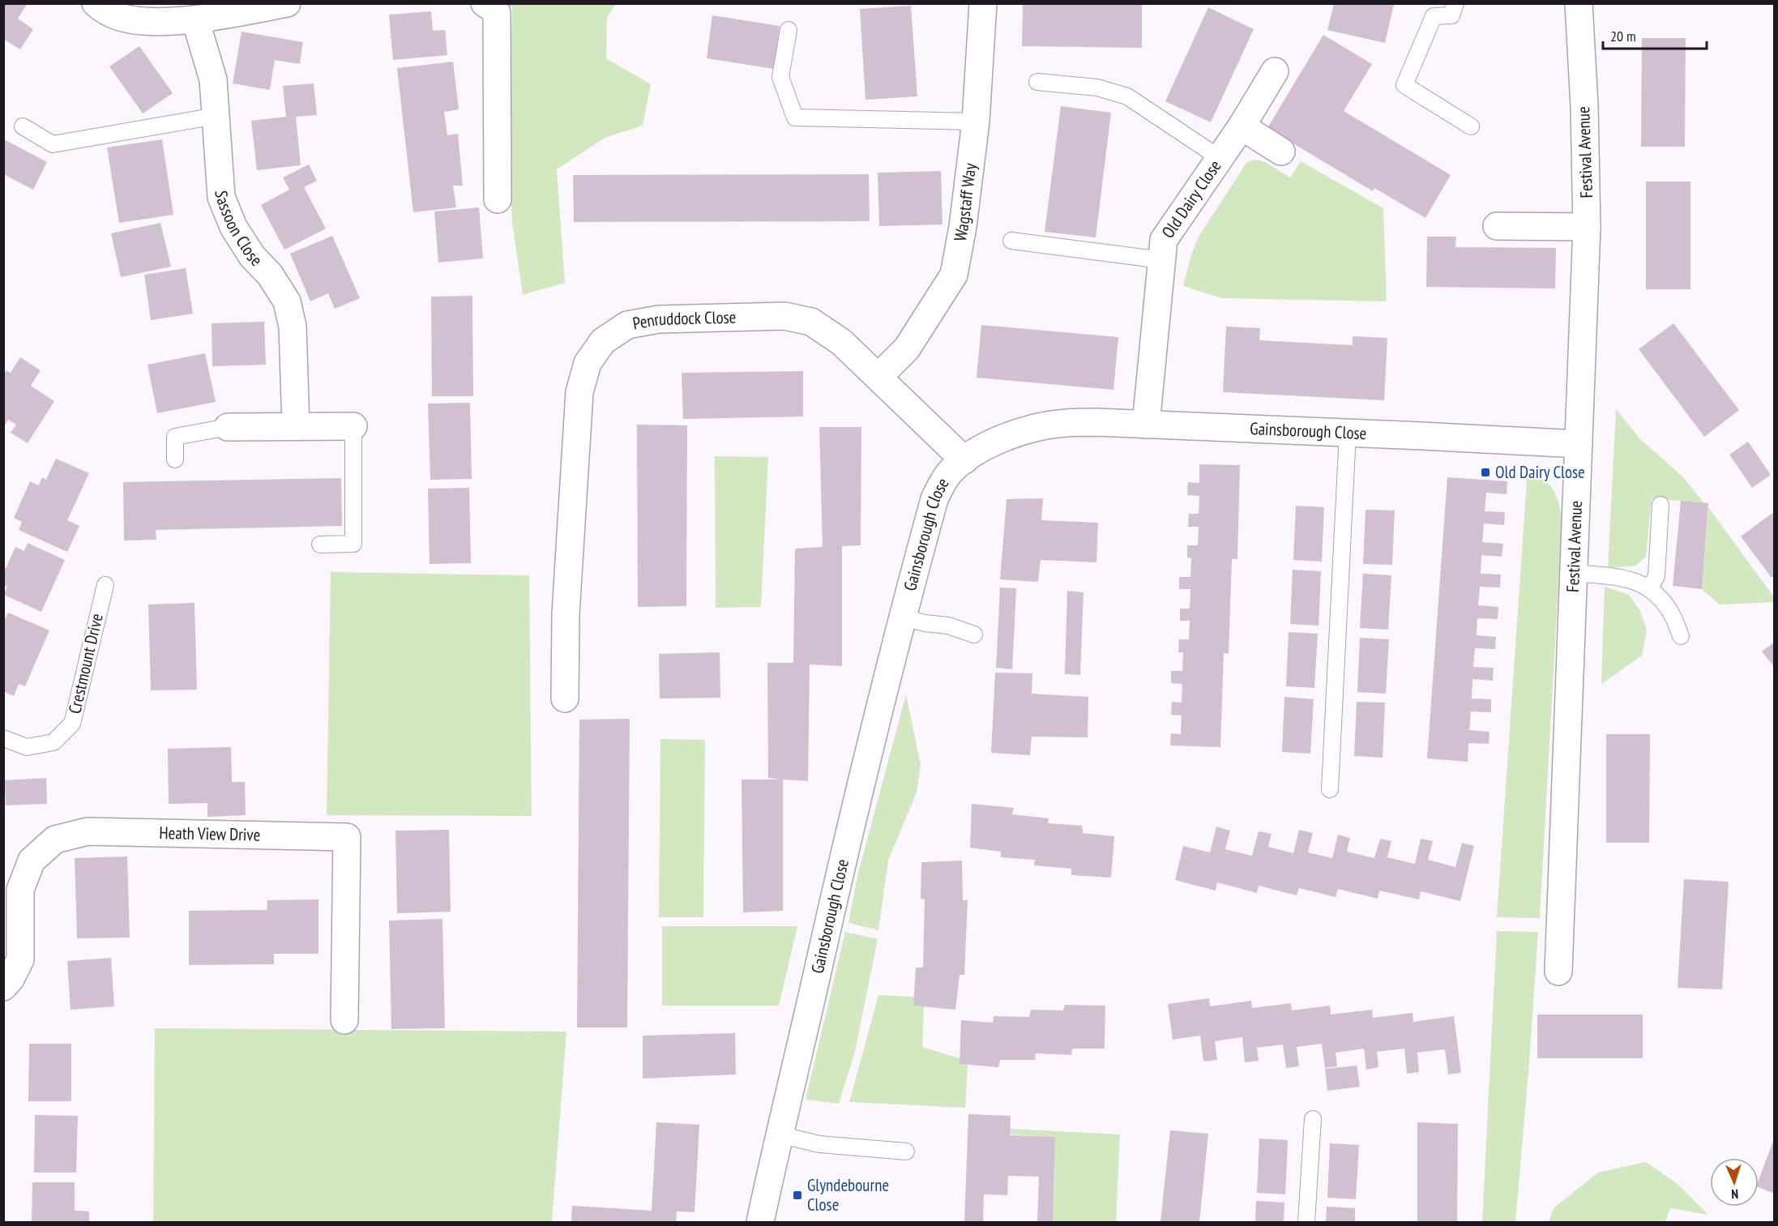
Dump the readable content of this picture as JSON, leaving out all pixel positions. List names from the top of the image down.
{
  "streets": {
    "street": [
      "Festival Avenue",
      "Old Dairy Close",
      "Wagstaff Way",
      "Sassoon Close",
      "Penruddock Close",
      "Gainsborough Close",
      "Heath View Drive"
    ],
    "lane": ["Crestmount Drive"]
  },
  "crossings": [
    ["Festival Avenue", "Gainsborough Close"],
    ["Old Dairy Close", "Gainsborough Close"],
    ["Wagstaff Way", "Penruddock Close"],
    ["Penruddock Close", "Gainsborough Close"]
  ],
  "places": {
    "transit": ["Old Dairy Close", "Glyndebourne Close"]
  },
  "scale_bar": "20 m",
  "north": "bottom"
}
